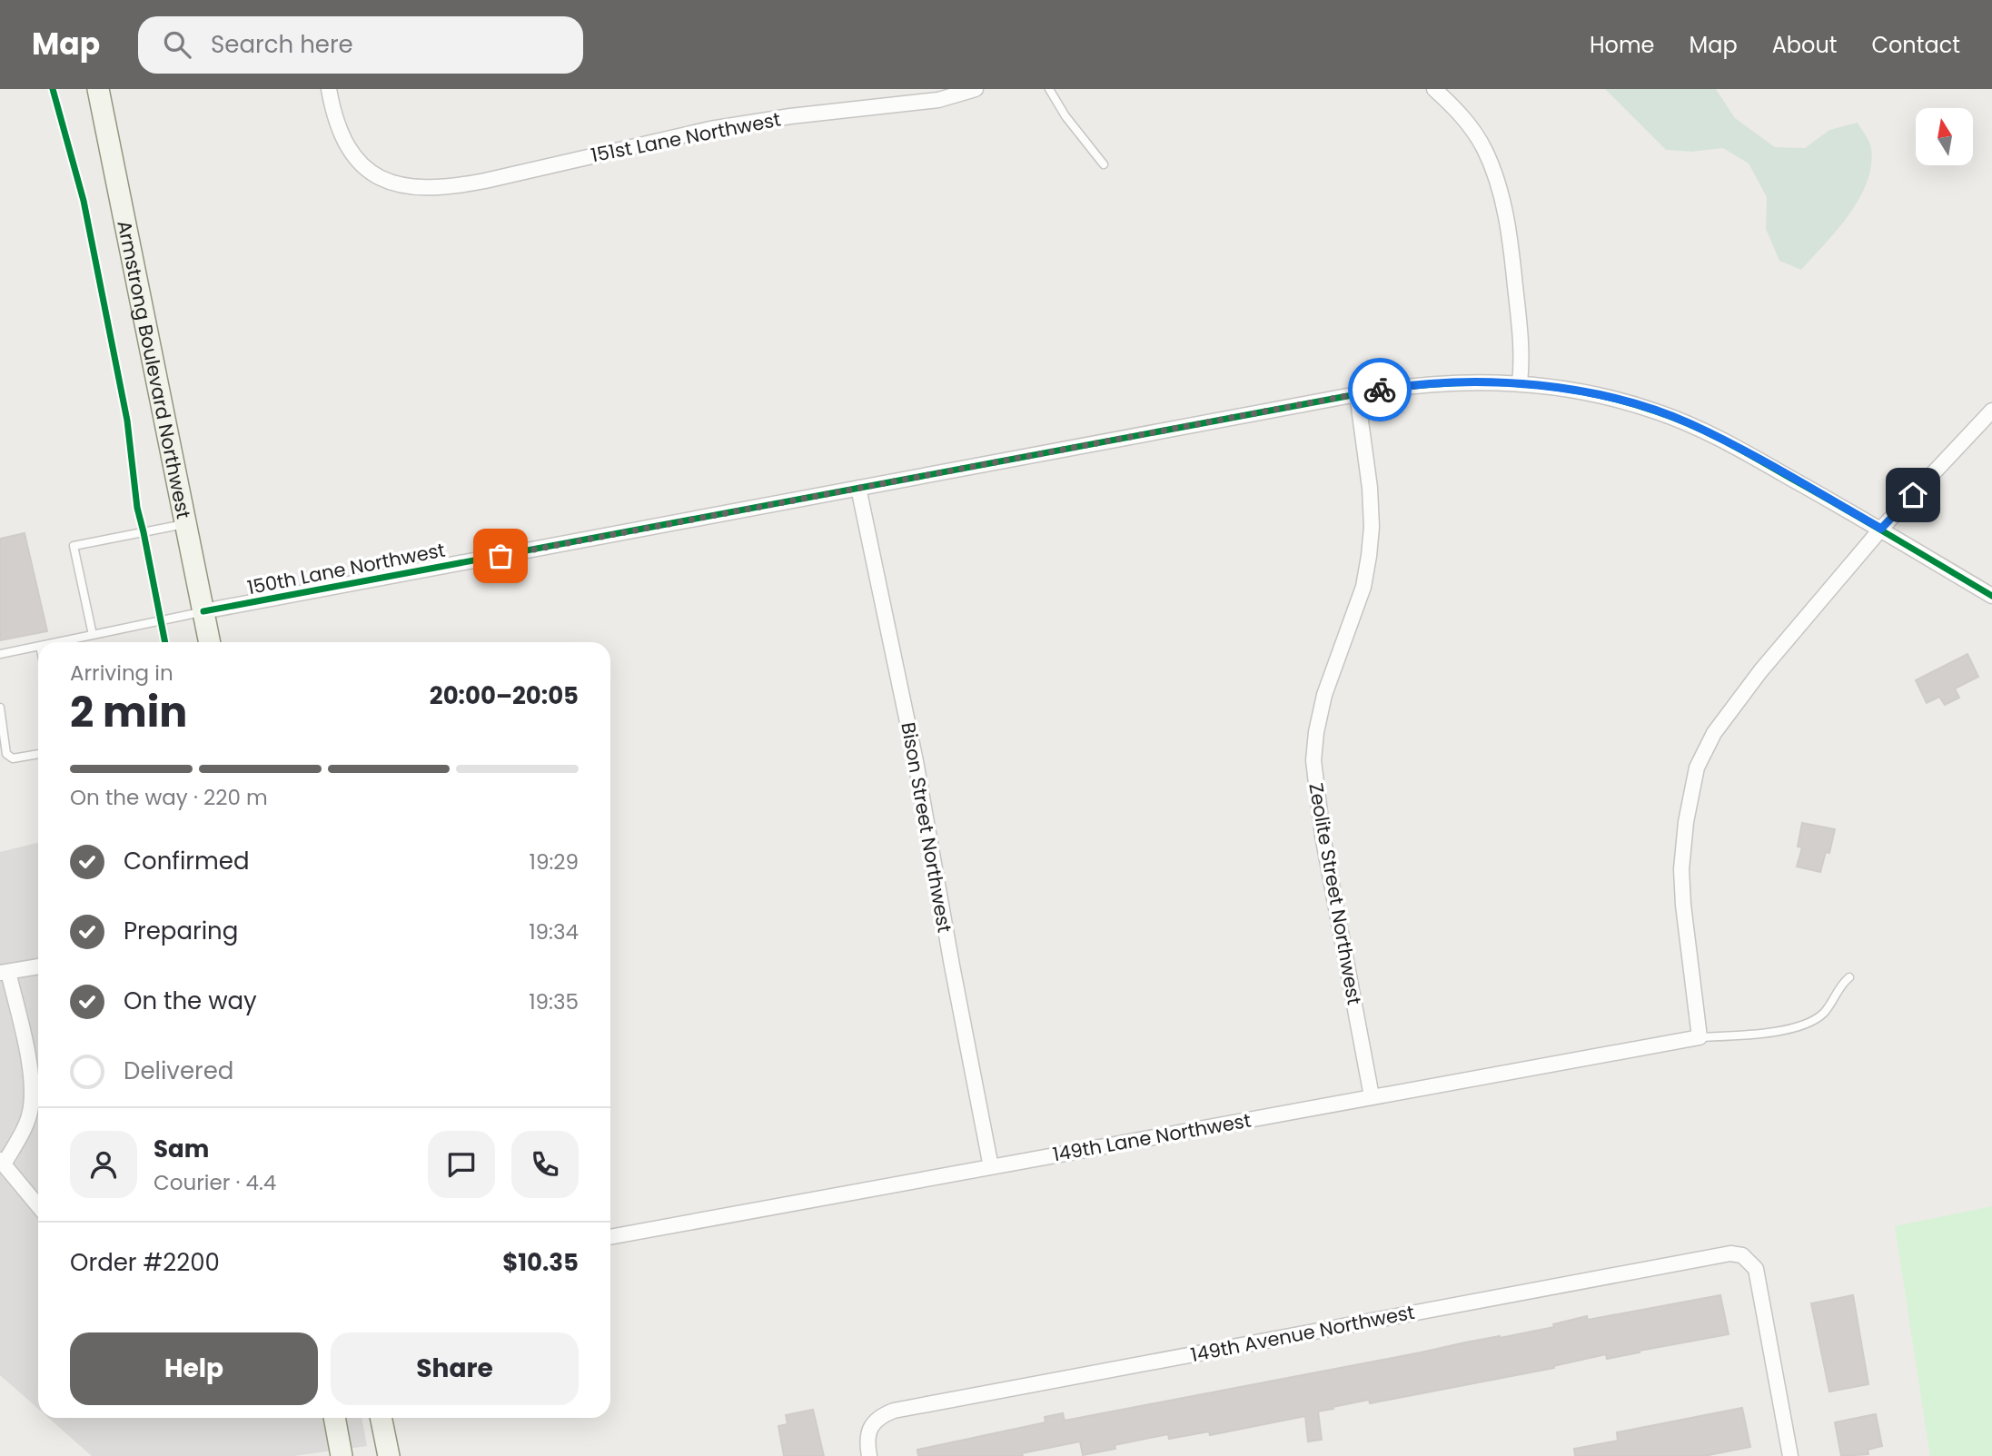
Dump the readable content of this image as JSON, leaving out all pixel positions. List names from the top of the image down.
{
  "streets": {
    "main road": ["Armstrong Boulevard Northwest"],
    "street": [
      "151st Lane Northwest",
      "150th Lane Northwest",
      "Bison Street Northwest",
      "Zeolite Street Northwest",
      "149th Lane Northwest",
      "149th Avenue Northwest"
    ]
  },
  "crossings": [
    ["Armstrong Boulevard Northwest", "150th Lane Northwest"],
    ["150th Lane Northwest", "Bison Street Northwest"],
    ["150th Lane Northwest", "Zeolite Street Northwest"],
    ["Bison Street Northwest", "149th Lane Northwest"],
    ["Zeolite Street Northwest", "149th Lane Northwest"]
  ],
  "north": "top",
  "page": {
    "header": "Map",
    "search": "Search here",
    "nav": [
      "Home",
      "Map",
      "About",
      "Contact"
    ],
    "heading": ["2 min", "Arriving in", "20:00–20:05"],
    "panel": [
      "Sam",
      "Courier · 4.4",
      "Order #2200",
      "$10.35"
    ],
    "bar": "On the way · 220 m",
    "list": [
      ["Confirmed", "19:29"],
      ["Preparing", "19:34"],
      ["On the way", "19:35"],
      "Delivered"
    ],
    "buttons": ["Help", "Share"]
  }
}
